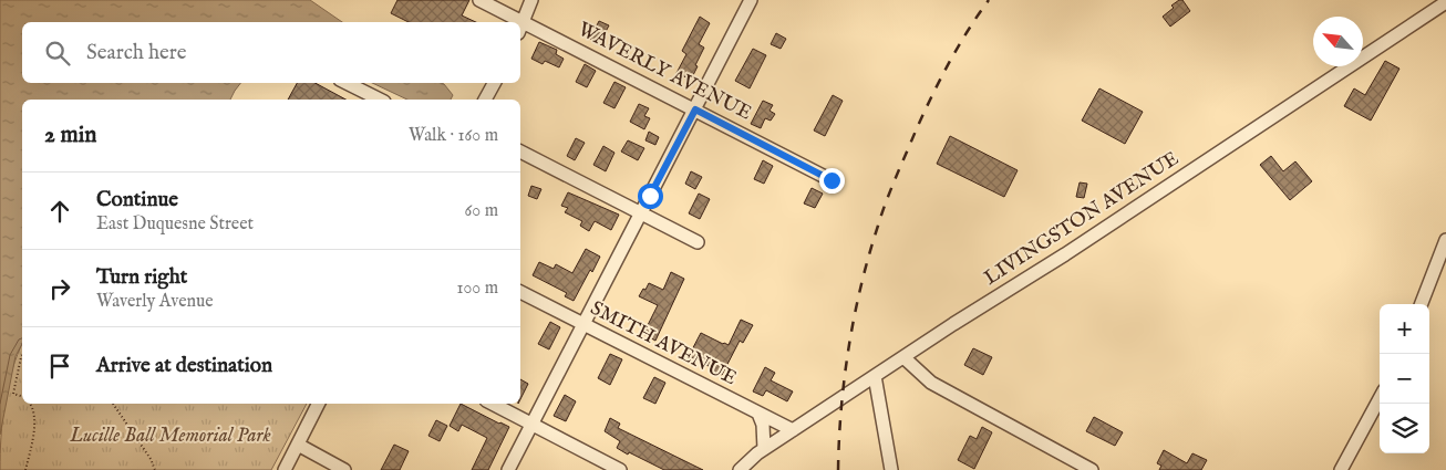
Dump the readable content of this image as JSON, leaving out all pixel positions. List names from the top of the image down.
{
  "streets": {
    "street": ["WAVERLY AVENUE", "LIVINGSTON AVENUE", "SMITH AVENUE"]
  },
  "crossings": [
    ["LIVINGSTON AVENUE", "SMITH AVENUE"]
  ],
  "parks": ["Lucille Ball Memorial Park"],
  "north": "top left",
  "page": {
    "search": "Search here",
    "heading": ["2 min", "Walk · 160 m"],
    "list": [
      ["Continue", "East Duquesne Street", "60 m"],
      ["Turn right", "Waverly Avenue", "100 m"],
      "Arrive at destination"
    ],
    "map_buttons": ["+", "−"]
  }
}
